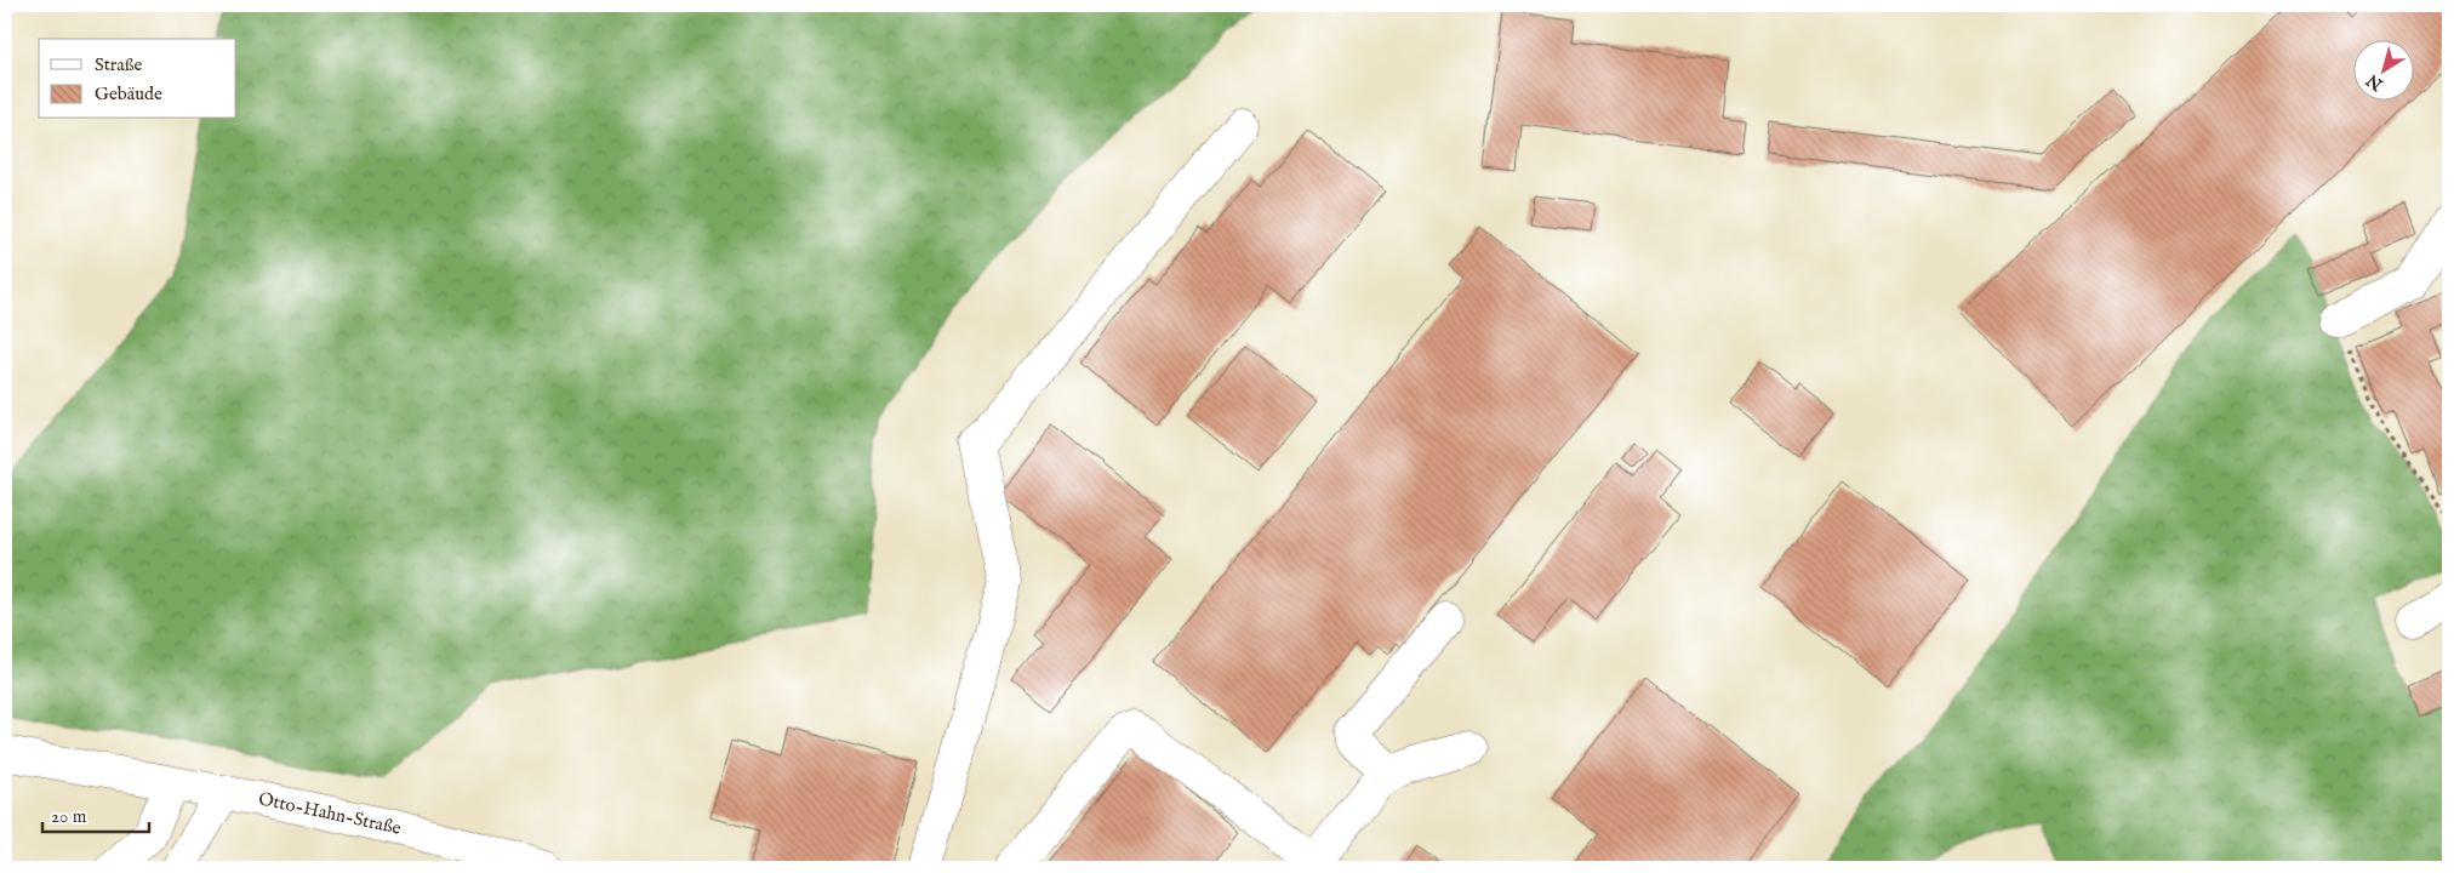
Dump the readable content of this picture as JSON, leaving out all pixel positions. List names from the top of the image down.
{
  "streets": {
    "street": ["Otto-Hahn-Straße"]
  },
  "legend": ["Straße", "Gebäude"],
  "scale_bar": "20 m",
  "north": "bottom left"
}
